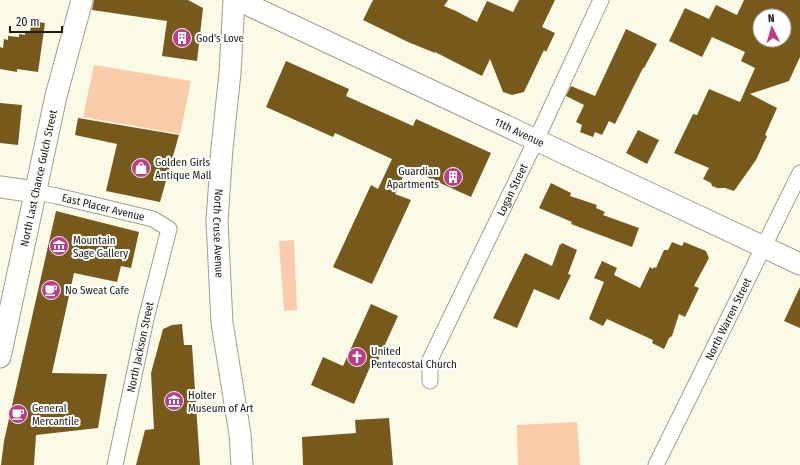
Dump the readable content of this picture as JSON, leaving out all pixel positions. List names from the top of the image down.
{
  "streets": {
    "street": [
      "11th Avenue",
      "North Last Chance Gulch Street",
      "Logan Street",
      "East Placer Avenue",
      "North Cruse Avenue",
      "North Warren Street",
      "North Jackson Street"
    ]
  },
  "crossings": [
    ["11th Avenue", "Logan Street"],
    ["11th Avenue", "North Warren Street"],
    ["North Last Chance Gulch Street", "East Placer Avenue"],
    ["East Placer Avenue", "North Jackson Street"]
  ],
  "places": {
    "building": ["God's Love", "Guardian Apartments"],
    "shop": ["Golden Girls Antique Mall"],
    "museum": ["Mountain Sage Gallery", "Holter Museum of Art"],
    "cafe": ["No Sweat Cafe", "General Mercantile"],
    "church": ["United Pentecostal Church"]
  },
  "scale_bar": "20 m",
  "north": "top"
}
